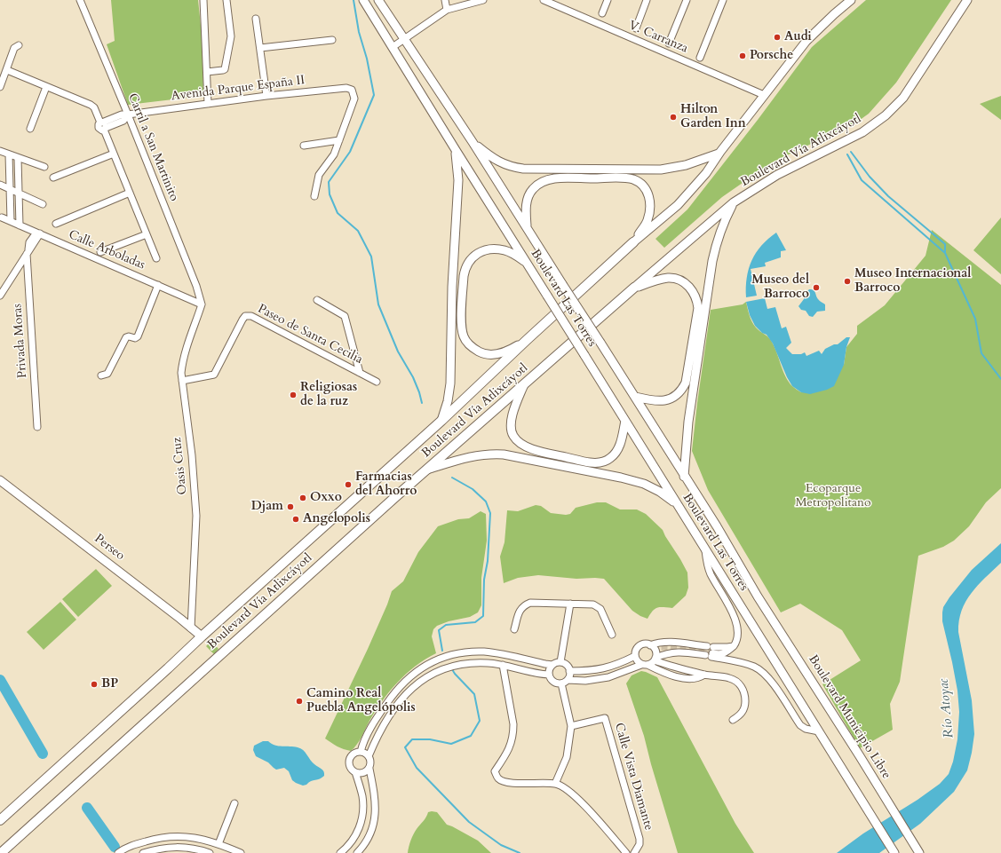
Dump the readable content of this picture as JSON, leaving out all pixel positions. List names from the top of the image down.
{
  "streets": {
    "main road": [
      "Boulevard Vía Atlixcáyotl",
      "Boulevard Las Torres",
      "Perseo",
      "Boulevard Municipio Libre"
    ],
    "street": [
      "V. Carranza",
      "Avenida Parque España II",
      "Carril a San Martinito",
      "Calle Arboladas",
      "Paseo de Santa Cecilia",
      "Privada Moras",
      "Oasis Cruz",
      "Calle Vista Diamante"
    ]
  },
  "crossings": [
    ["V. Carranza", "Boulevard Vía Atlixcáyotl"],
    ["Avenida Parque España II", "Carril a San Martinito"],
    ["Carril a San Martinito", "Calle Arboladas"],
    ["Carril a San Martinito", "Oasis Cruz"],
    ["Boulevard Vía Atlixcáyotl", "Perseo"],
    ["Calle Arboladas", "Oasis Cruz"],
    ["Boulevard Las Torres", "Boulevard Municipio Libre"],
    ["Paseo de Santa Cecilia", "Oasis Cruz"],
    ["Oasis Cruz", "Perseo"]
  ],
  "water": ["Río Atoyac"],
  "parks": ["Ecoparque Metropolitano"],
  "places": [
    "Audi",
    "Porsche",
    "Hilton Garden Inn",
    "Museo Internacional Barroco",
    "Museo del Barroco",
    "Religiosas de la ruz",
    "Farmacias del Ahorro",
    "Oxxo",
    "Djam",
    "Angelopolis",
    "BP",
    "Camino Real Puebla Angelópolis"
  ]
}
